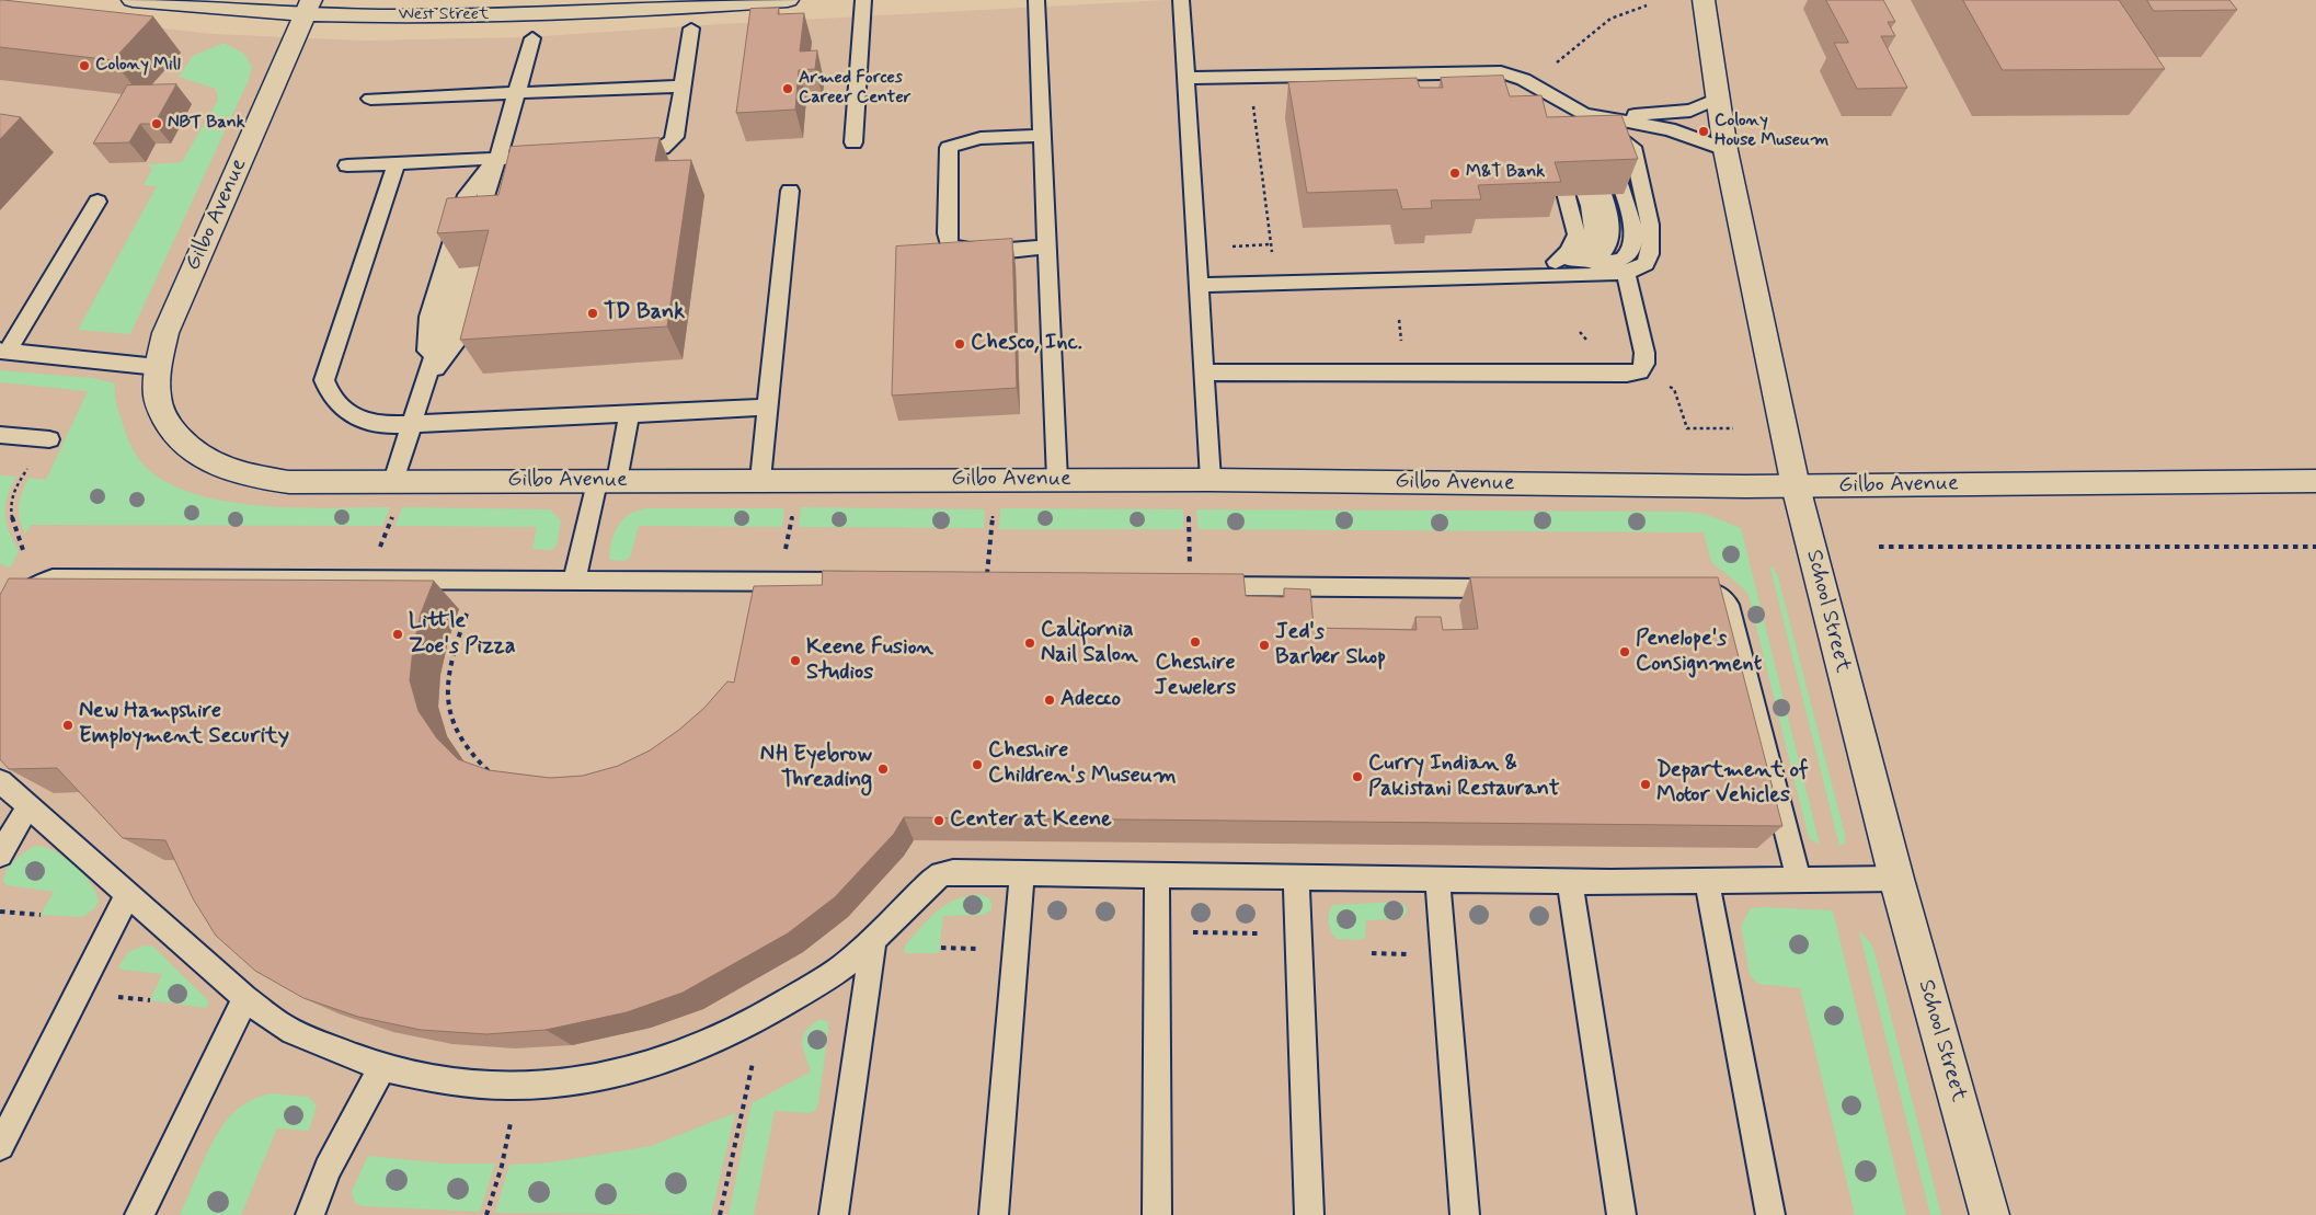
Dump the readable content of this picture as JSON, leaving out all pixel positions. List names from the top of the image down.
{
  "streets": {
    "street": ["West Street", "Gilbo Avenue", "School Street"]
  },
  "crossings": [
    ["West Street", "Gilbo Avenue"],
    ["Gilbo Avenue", "School Street"]
  ],
  "places": [
    "Colony Mill",
    "Armed Forces Career Center",
    "NBT Bank",
    "Colony House Museum",
    "M&T Bank",
    "TD Bank",
    "Chesco, Inc.",
    "Little Zoe's Pizza",
    "Cheshire Jewelers",
    "California Nail Salon",
    "Jed's Barber Shop",
    "Penelope's Consignment",
    "Keene Fusion Studios",
    "Adecco",
    "New Hampshire Employment Security",
    "Cheshire Children's Museum",
    "NH Eyebrow Threading",
    "Curry Indian & Pakistani Restaurant",
    "Department of Motor Vehicles",
    "Center at Keene"
  ]
}
